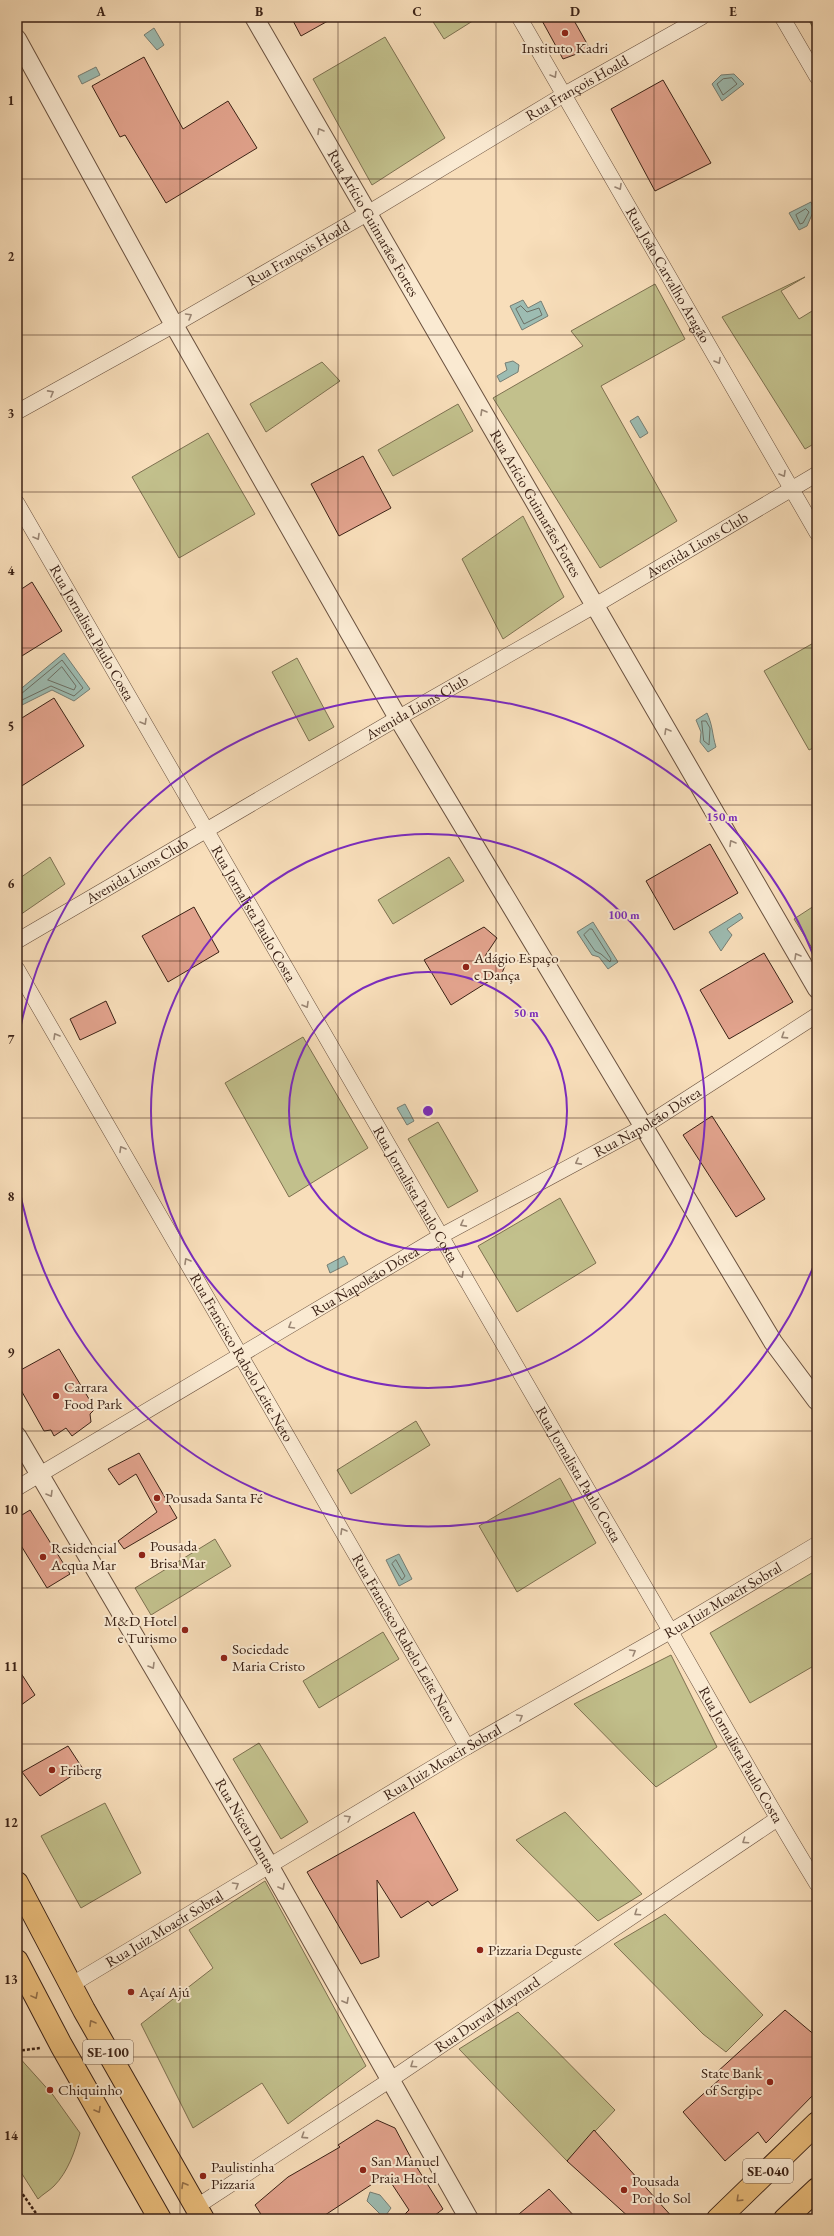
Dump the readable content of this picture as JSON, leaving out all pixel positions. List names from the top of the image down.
{
  "streets": {
    "main road": ["SE-100", "SE-040"],
    "street": [
      "Rua François Hoald",
      "Rua Arício Guimarães Fortes",
      "Rua João Carvalho Aragão",
      "Avenida Lions Club",
      "Rua Jornalista Paulo Costa",
      "Rua Napoleão Dórea",
      "Rua Francisco Rabelo Leite Neto",
      "Rua Juiz Moacir Sobral",
      "Rua Niceu Dantas",
      "Rua Durval Maynard"
    ]
  },
  "crossings": [
    ["Rua François Hoald", "Rua Arício Guimarães Fortes"],
    ["Rua François Hoald", "Rua João Carvalho Aragão"],
    ["Rua Arício Guimarães Fortes", "Avenida Lions Club"],
    ["Rua João Carvalho Aragão", "Avenida Lions Club"],
    ["Avenida Lions Club", "Rua Jornalista Paulo Costa"],
    ["Rua Jornalista Paulo Costa", "Rua Napoleão Dórea"],
    ["Rua Jornalista Paulo Costa", "Rua Juiz Moacir Sobral"],
    ["Rua Jornalista Paulo Costa", "Rua Durval Maynard"],
    ["Rua Napoleão Dórea", "Rua Francisco Rabelo Leite Neto"],
    ["Rua Napoleão Dórea", "Rua Niceu Dantas"],
    ["Rua Francisco Rabelo Leite Neto", "Rua Juiz Moacir Sobral"],
    ["Rua Juiz Moacir Sobral", "Rua Niceu Dantas"],
    ["Rua Juiz Moacir Sobral", "SE-100"],
    ["Rua Niceu Dantas", "Rua Durval Maynard"],
    ["Rua Durval Maynard", "SE-100"]
  ],
  "one_way": [
    "Rua François Hoald",
    "Rua Arício Guimarães Fortes",
    "Rua João Carvalho Aragão",
    "Rua Jornalista Paulo Costa",
    "Rua Napoleão Dórea",
    "Rua Francisco Rabelo Leite Neto",
    "Rua Juiz Moacir Sobral",
    "Rua Niceu Dantas",
    "Rua Durval Maynard"
  ],
  "places": [
    "Instituto Kadri",
    "Adágio Espaço e Dança",
    "Carrara Food Park",
    "Pousada Santa Fé",
    "Pousada Brisa Mar",
    "Residencial Acqua Mar",
    "M&D Hotel e Turismo",
    "Sociedade Maria Cristo",
    "Friberg",
    "Pizzaria Deguste",
    "Açaí Ajú",
    "State Bank of Sergipe",
    "Chiquinho",
    "San Manuel Praia Hotel",
    "Paulistinha Pizzaria",
    "Pousada Por do Sol"
  ],
  "grid": {
    "columns": [
      "A",
      "B",
      "C",
      "D",
      "E"
    ],
    "rows": [
      "1",
      "2",
      "3",
      "4",
      "5",
      "6",
      "7",
      "8",
      "9",
      "10",
      "11",
      "12",
      "13",
      "14"
    ]
  },
  "rings": ["150 m", "100 m", "50 m"]
}
